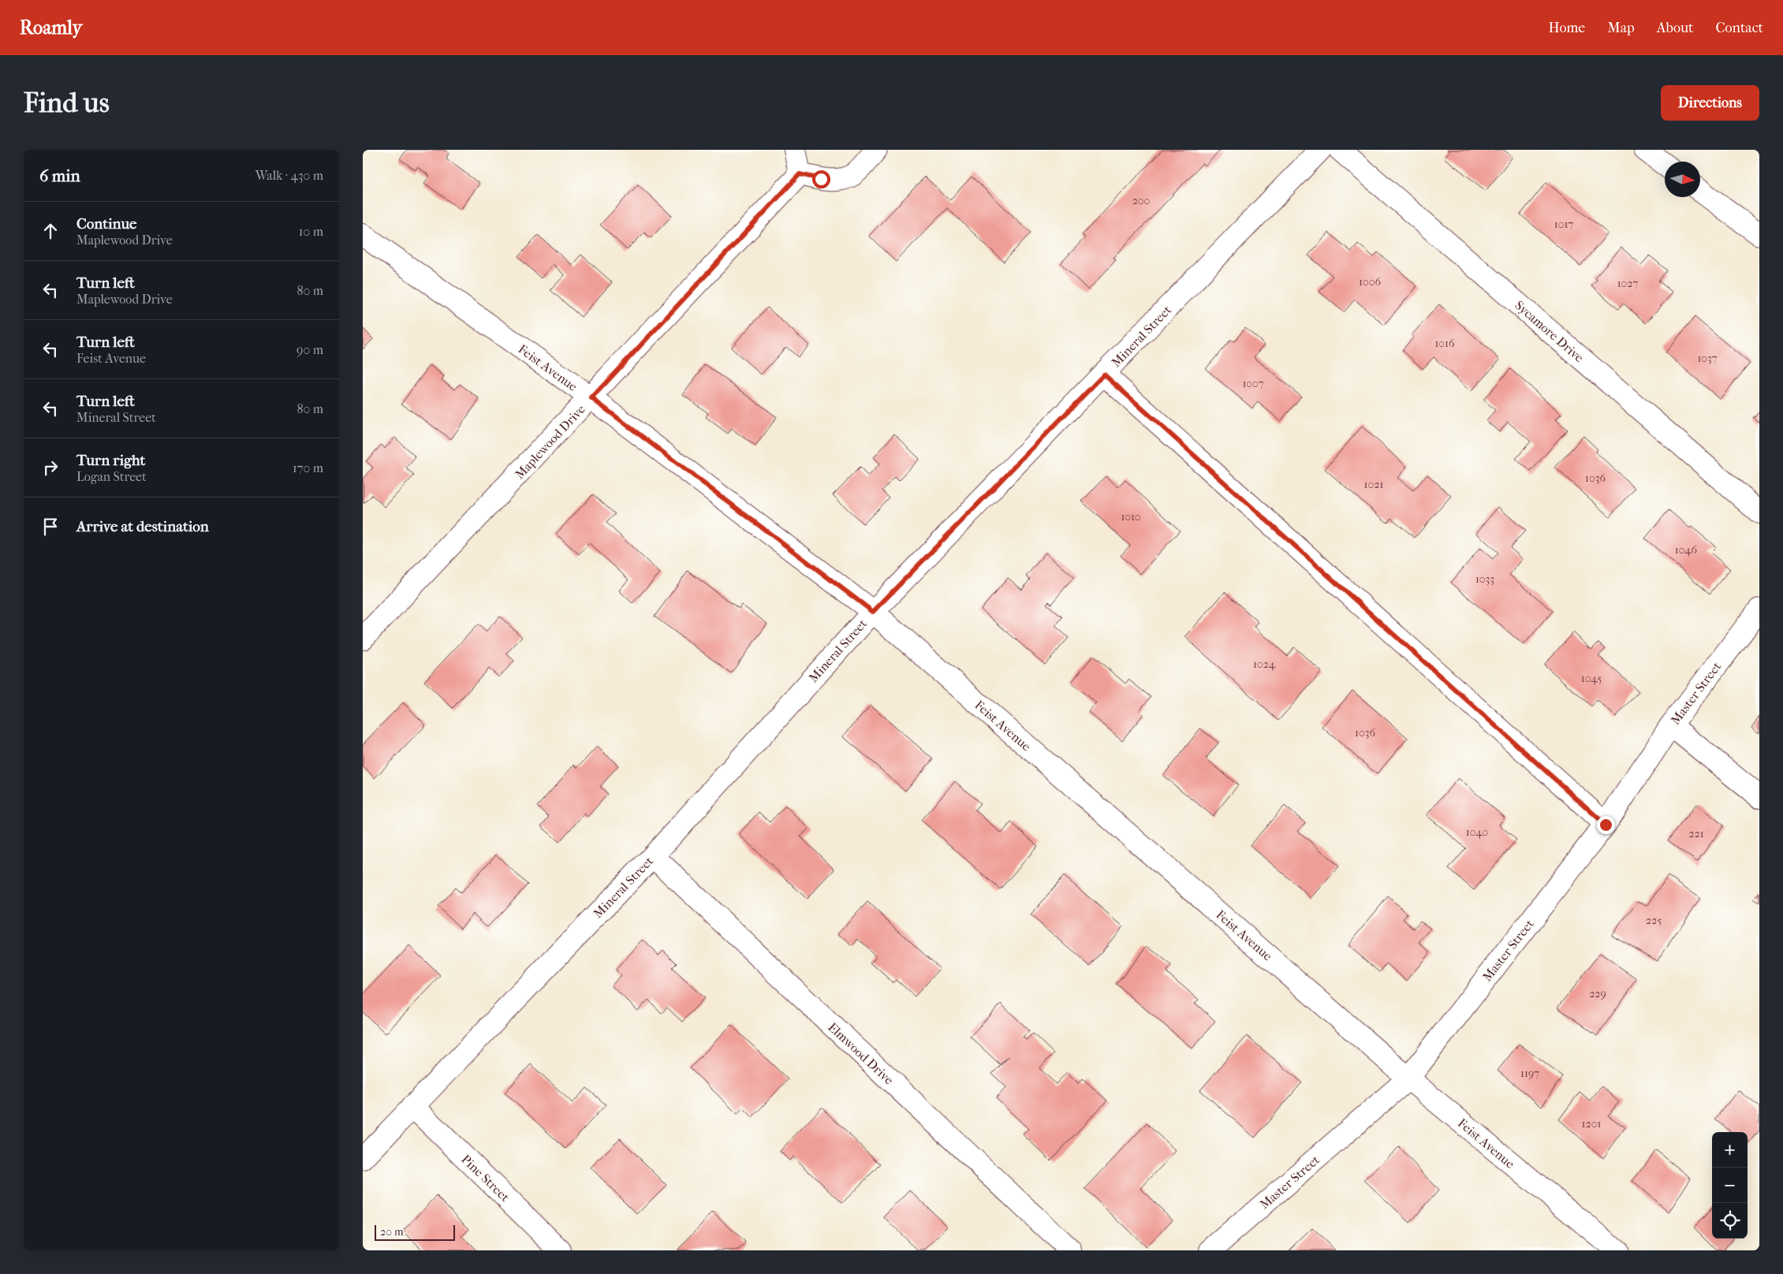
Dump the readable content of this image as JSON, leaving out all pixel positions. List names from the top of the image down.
{
  "streets": {
    "street": [
      "Sycamore Drive",
      "Mineral Street",
      "Feist Avenue",
      "Maplewood Drive",
      "Master Street",
      "Elmwood Drive",
      "Pine Street"
    ]
  },
  "crossings": [
    ["Mineral Street", "Feist Avenue"],
    ["Mineral Street", "Elmwood Drive"],
    ["Mineral Street", "Pine Street"],
    ["Feist Avenue", "Maplewood Drive"],
    ["Feist Avenue", "Master Street"]
  ],
  "house_numbers": [
    "200",
    "1017",
    "1006",
    "1027",
    "1016",
    "1037",
    "1007",
    "1036",
    "1021",
    "1010",
    "1046",
    "1033",
    "1024",
    "1045",
    "1036",
    "1040",
    "221",
    "225",
    "229",
    "1197",
    "1201"
  ],
  "scale_bar": "20 m",
  "north": "right",
  "page": {
    "header": "Roamly",
    "nav": [
      "Home",
      "Map",
      "About",
      "Contact"
    ],
    "buttons": "Directions",
    "title": "Find us",
    "heading": ["6 min", "Walk · 430 m"],
    "list": [
      ["Continue", "Maplewood Drive", "10 m"],
      ["Turn left", "Maplewood Drive", "80 m"],
      ["Turn left", "Feist Avenue", "90 m"],
      ["Turn left", "Mineral Street", "80 m"],
      ["Turn right", "Logan Street", "170 m"],
      "Arrive at destination"
    ],
    "map_buttons": ["+", "−"],
    "scale": "20 m"
  }
}
